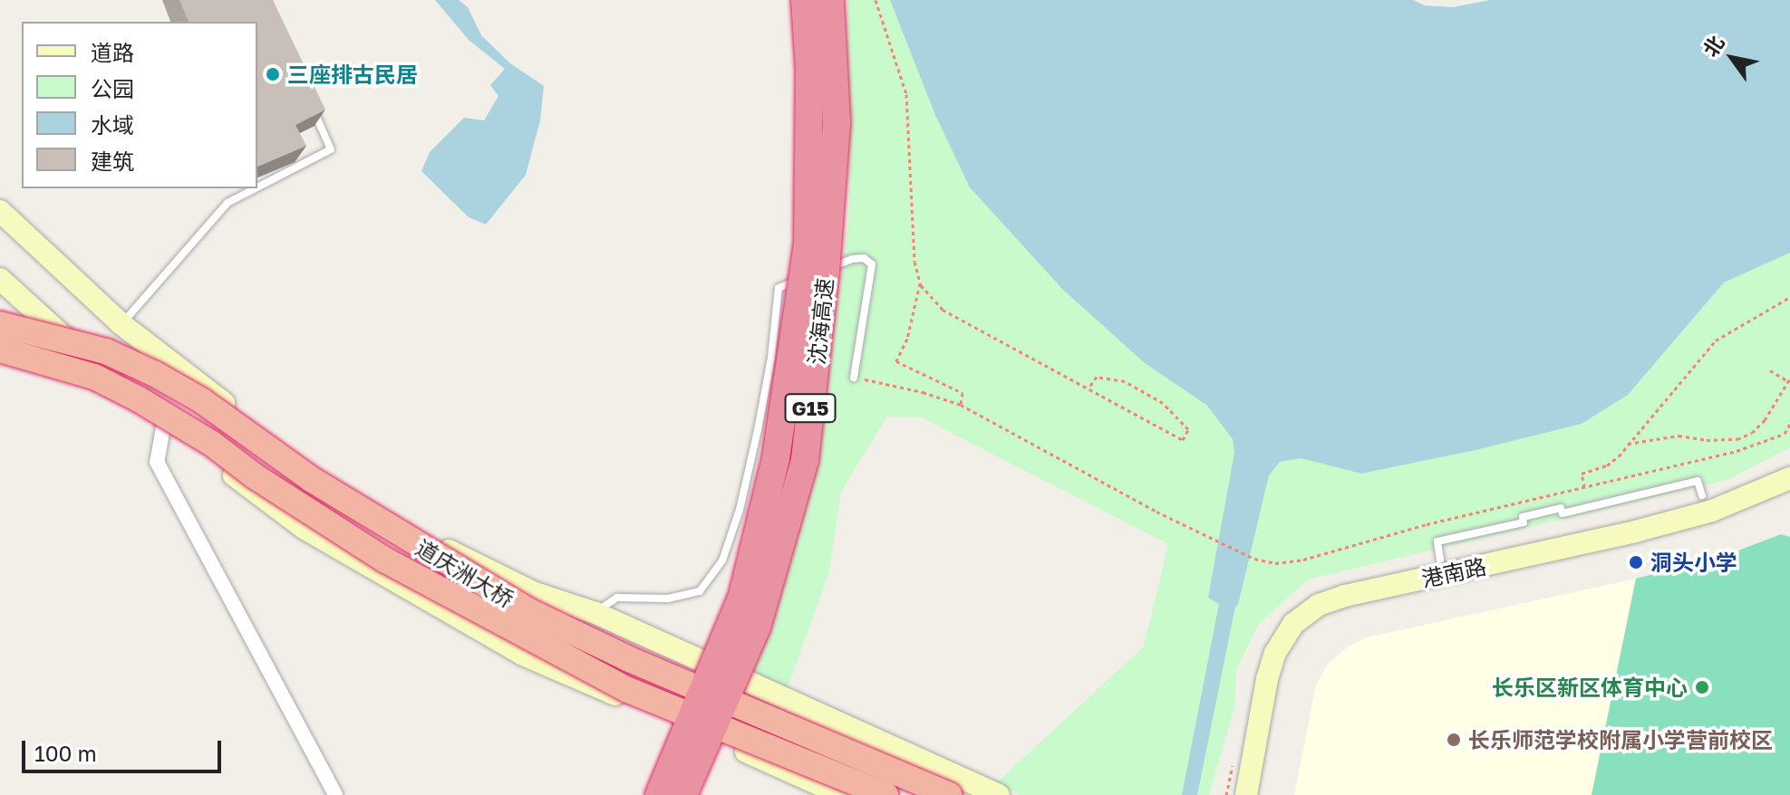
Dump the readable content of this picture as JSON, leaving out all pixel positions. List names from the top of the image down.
{
  "streets": {
    "highway": ["沈海高速", "G15", "道庆洲大桥"],
    "main road": ["港南路"]
  },
  "places": [
    "三座排古民居",
    "洞头小学",
    "长乐区新区体育中心",
    "长乐师范学校附属小学营前校区"
  ],
  "legend": [
    "道路",
    "公园",
    "水域",
    "建筑"
  ],
  "scale_bar": "100 m",
  "north": "top left"
}
